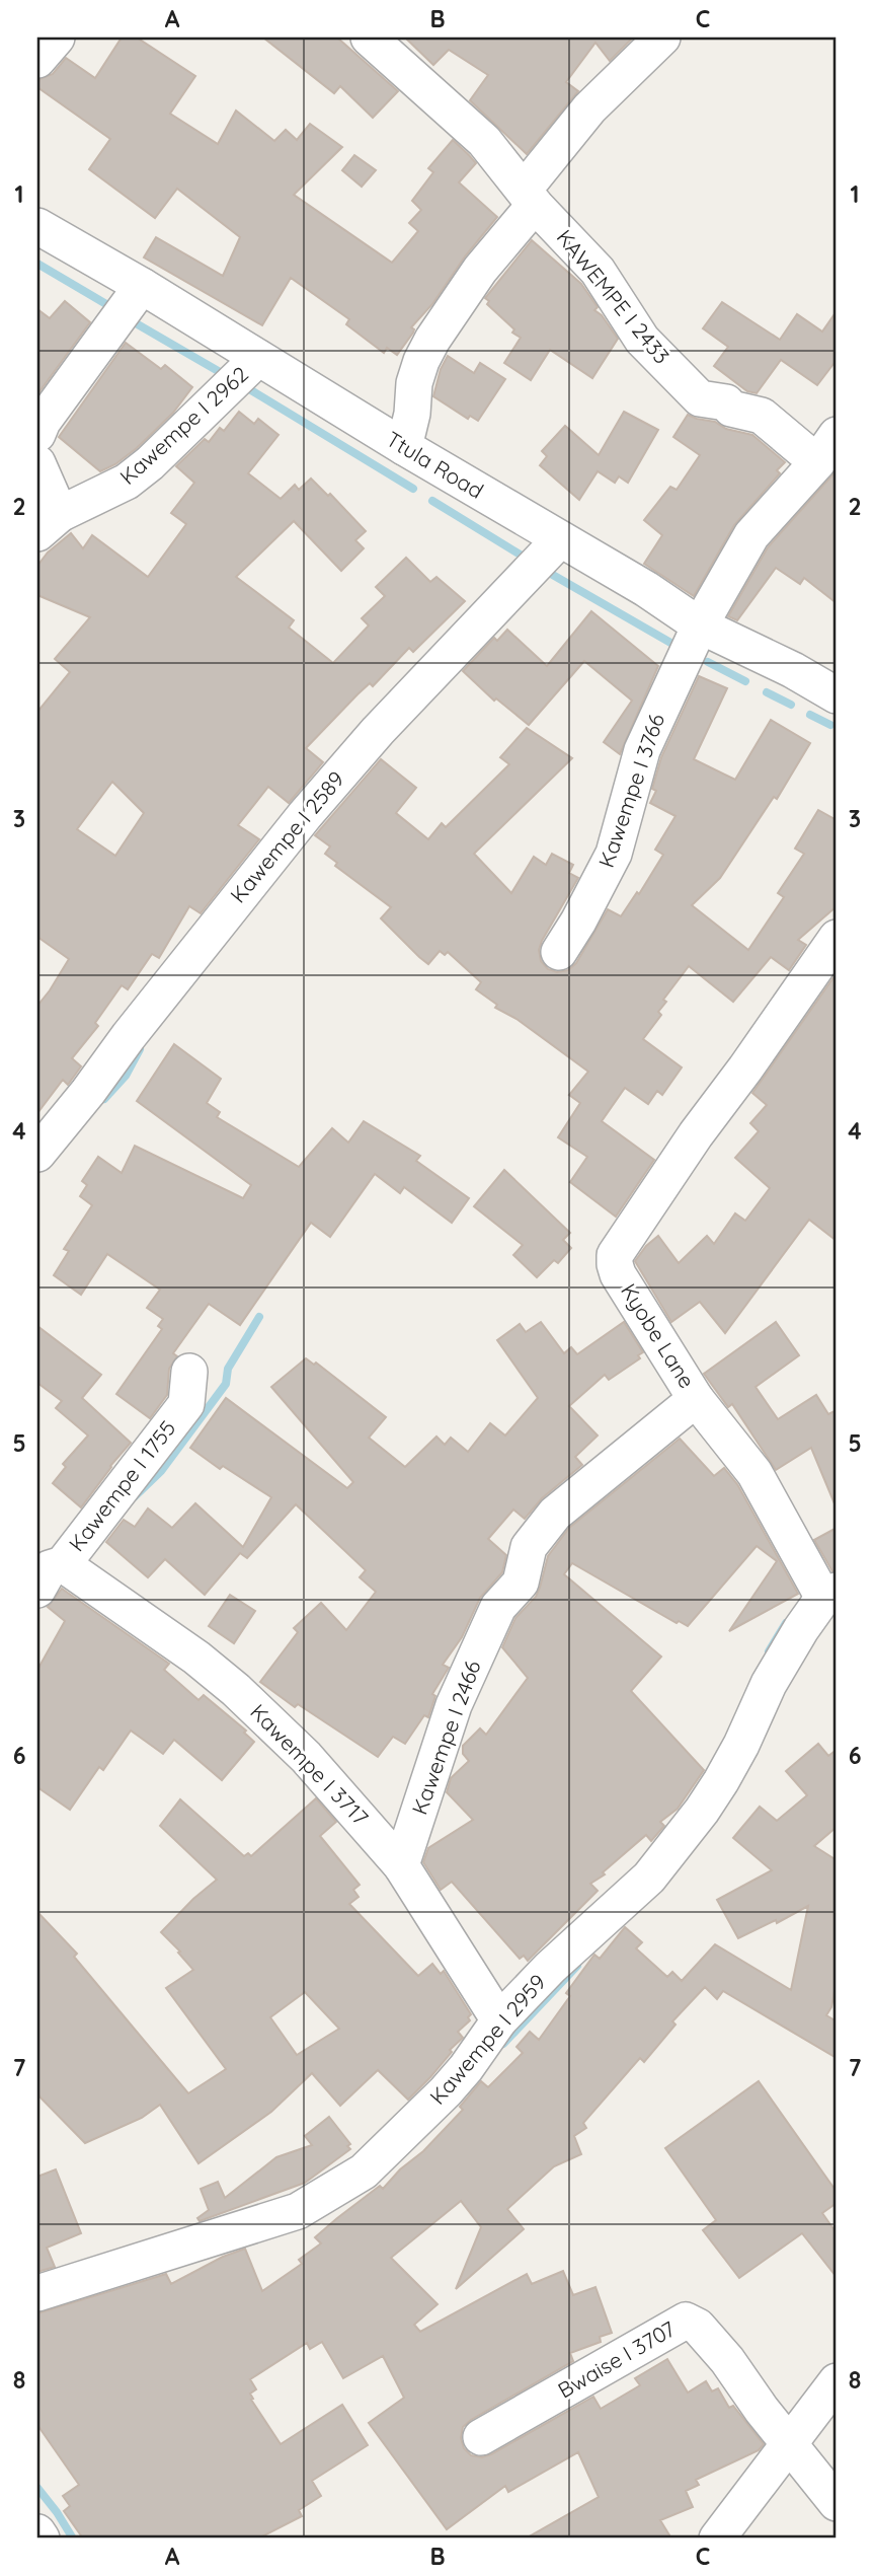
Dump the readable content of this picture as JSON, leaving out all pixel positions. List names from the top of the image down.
{
  "streets": {
    "street": [
      "KAWEMPE I 2433",
      "Kawempe I 2962",
      "Ttula Road",
      "Kawempe I 3766",
      "Kawempe I 2589",
      "Kyobe Lane",
      "Kawempe I 1755",
      "Kawempe I 2466",
      "Kawempe I 3717",
      "Kawempe I 2959",
      "Bwaise I 3707"
    ]
  },
  "crossings": [
    ["KAWEMPE I 2433", "Kawempe I 3766"],
    ["Kawempe I 2962", "Ttula Road"],
    ["Ttula Road", "Kawempe I 3766"],
    ["Ttula Road", "Kawempe I 2589"],
    ["Kyobe Lane", "Kawempe I 2466"],
    ["Kyobe Lane", "Kawempe I 2959"],
    ["Kawempe I 1755", "Kawempe I 3717"],
    ["Kawempe I 2466", "Kawempe I 3717"],
    ["Kawempe I 3717", "Kawempe I 2959"]
  ],
  "grid": {
    "columns": ["A", "B", "C"],
    "rows": [
      "1",
      "2",
      "3",
      "4",
      "5",
      "6",
      "7",
      "8"
    ]
  }
}
